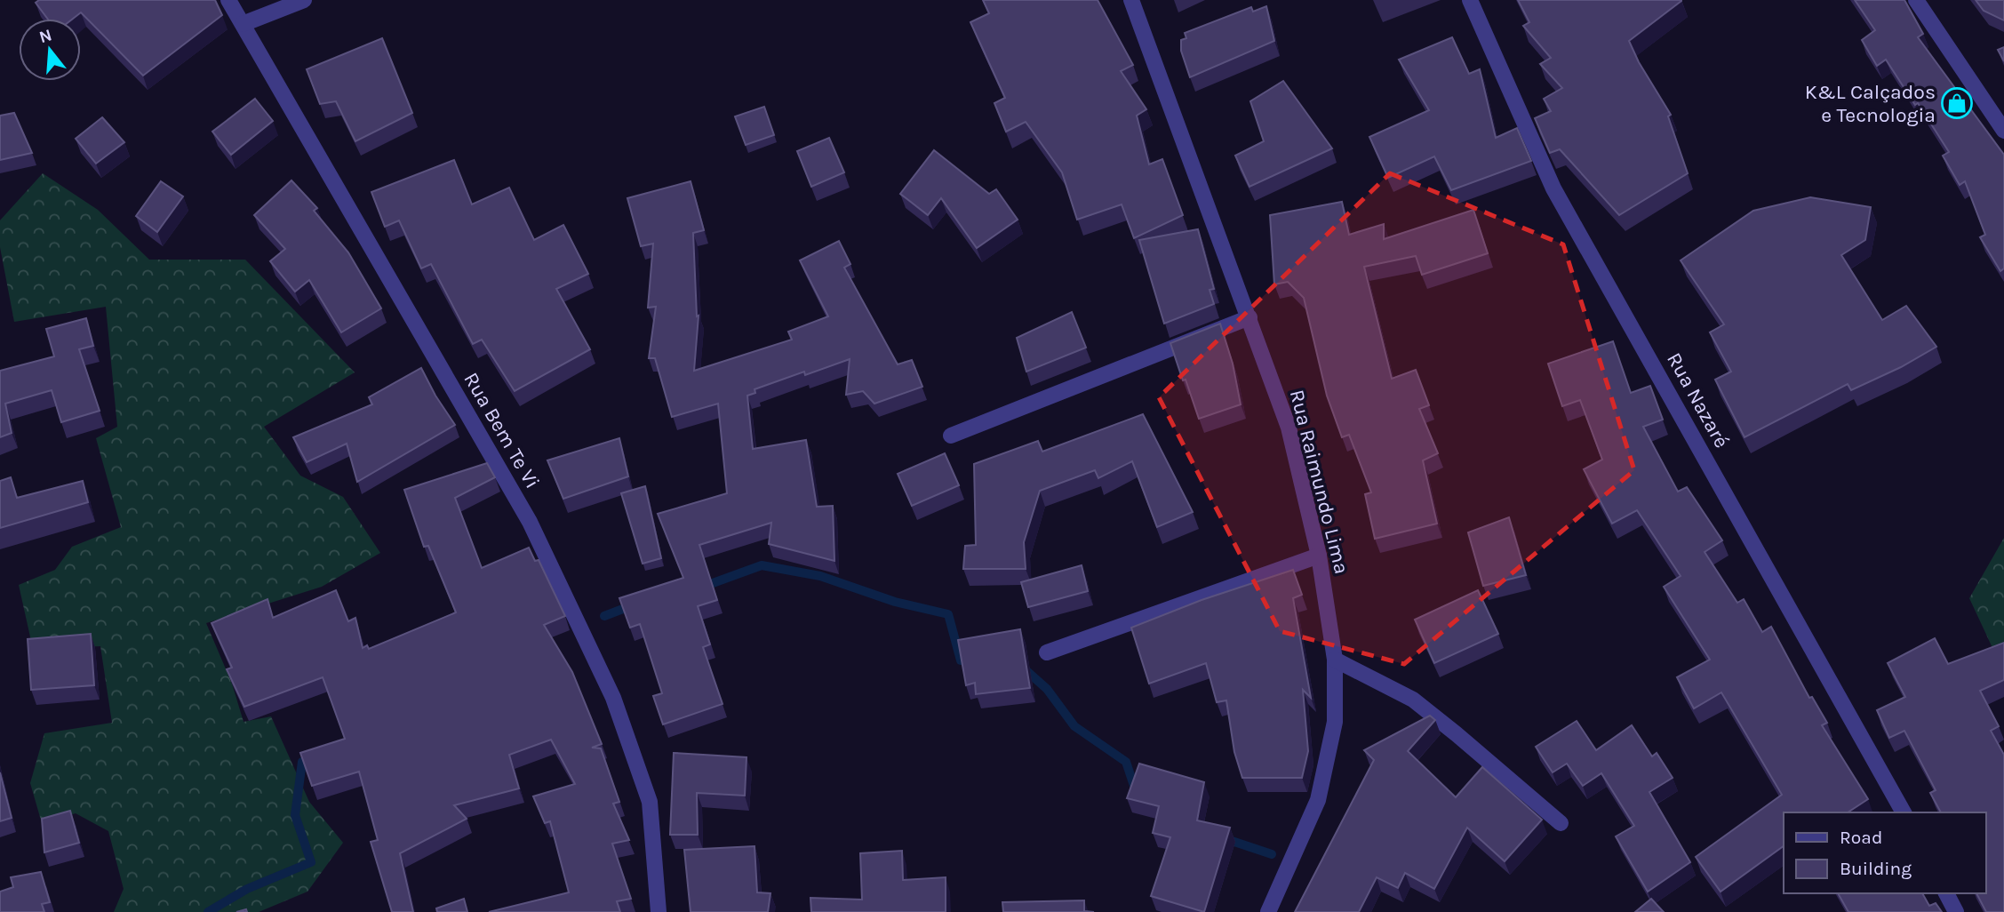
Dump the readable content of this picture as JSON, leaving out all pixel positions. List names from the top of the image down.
{
  "streets": {
    "street": ["Rua Nazaré", "Rua Bem Te Vi", "Rua Raimundo Lima"]
  },
  "places": {
    "shop": ["K&L Calçados e Tecnologia"]
  },
  "legend": ["Road", "Building"],
  "north": "top"
}
